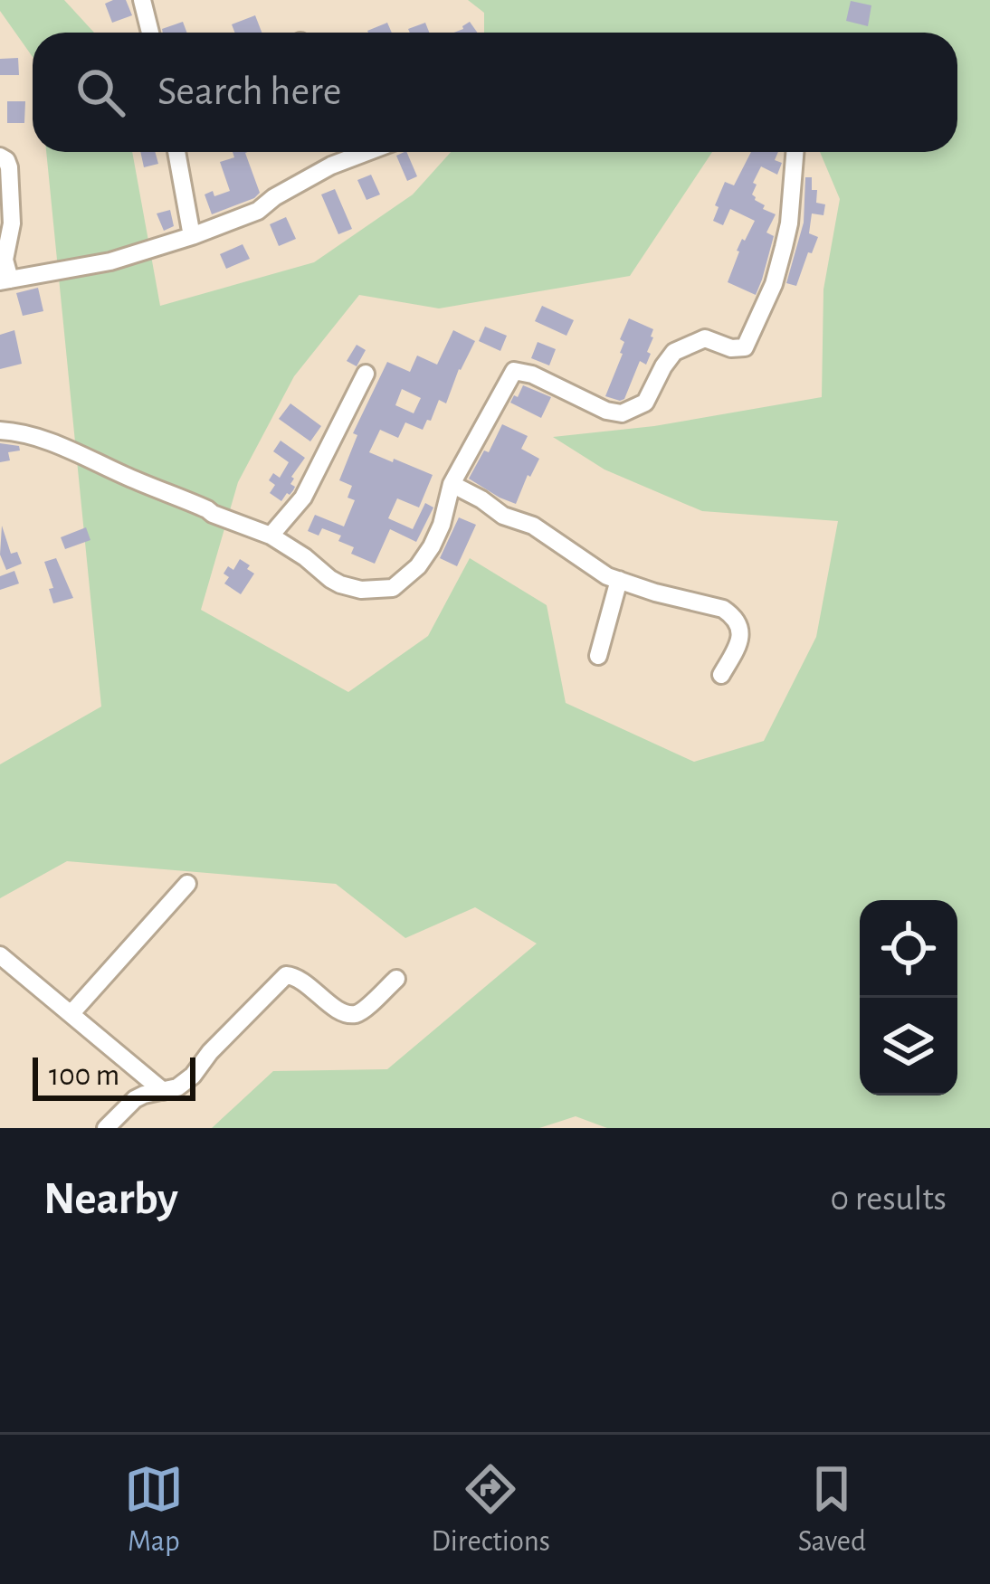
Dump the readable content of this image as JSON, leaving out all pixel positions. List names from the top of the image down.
{
  "scale_bar": "100 m",
  "page": {
    "search": "Search here",
    "scale": "100 m",
    "heading": ["Nearby", "0 results"],
    "nav": ["Map", "Directions", "Saved"]
  }
}
